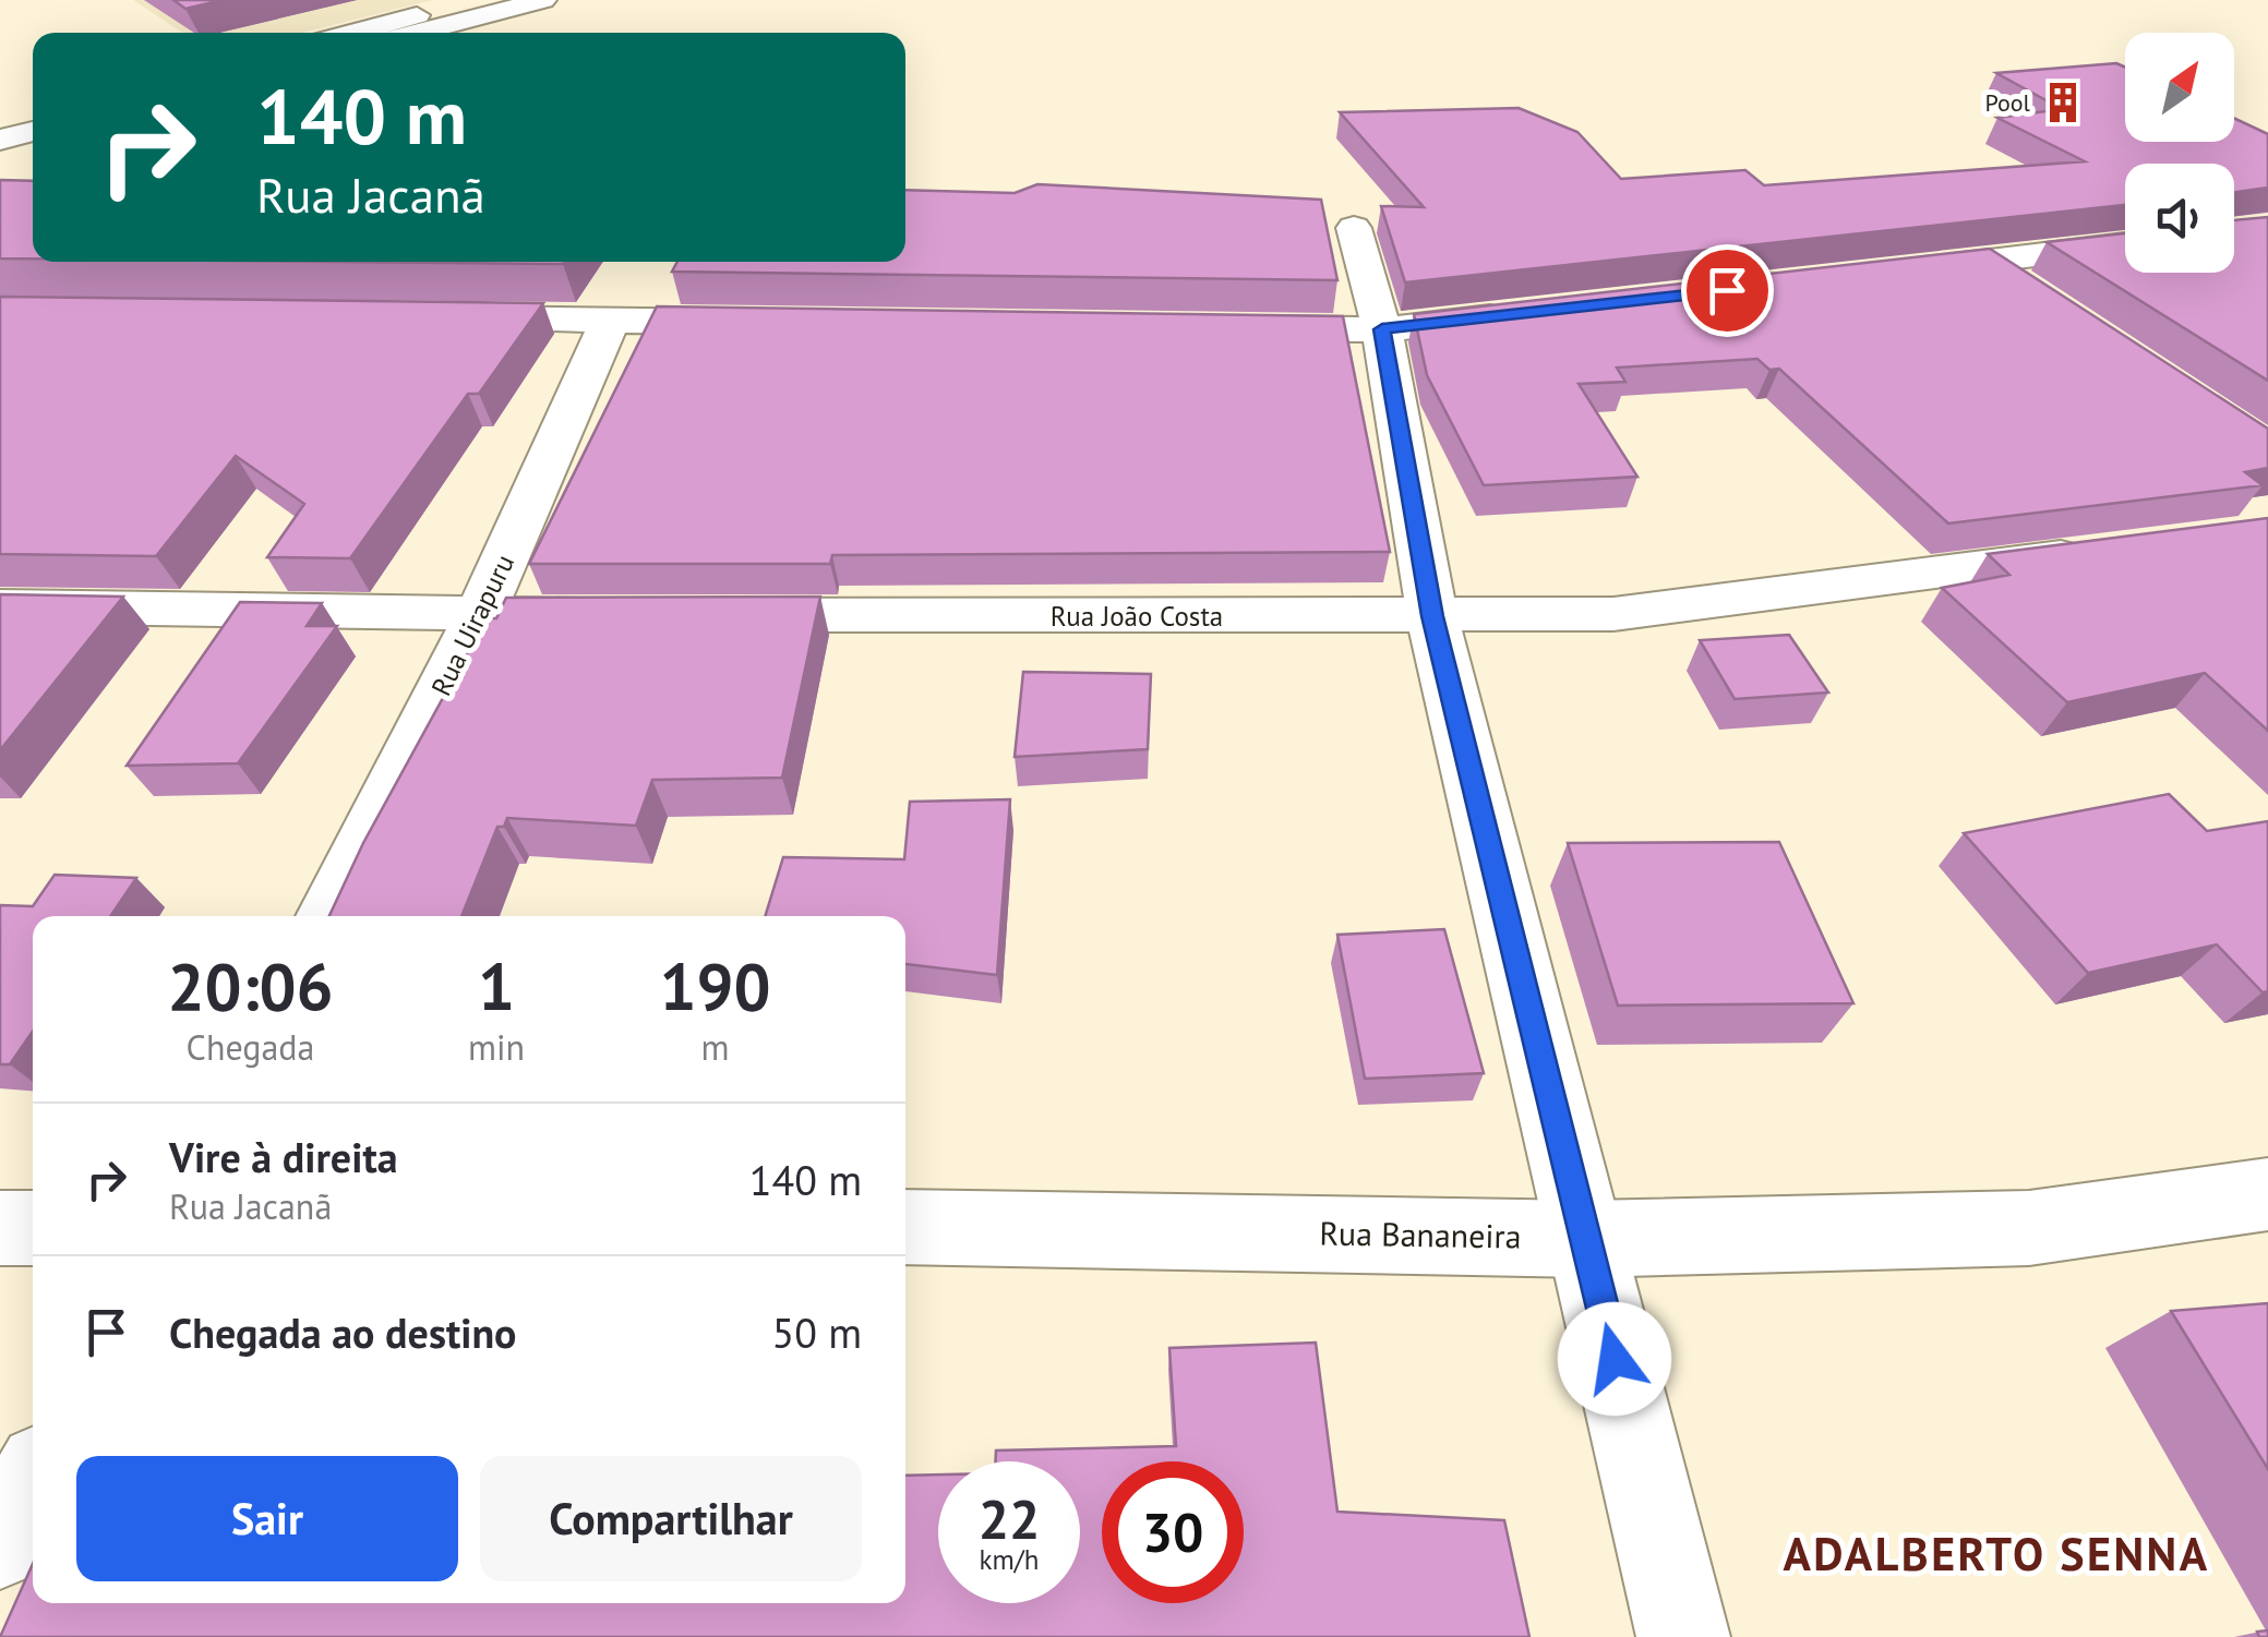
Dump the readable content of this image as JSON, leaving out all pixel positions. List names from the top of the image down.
{
  "streets": {
    "street": ["Rua João Costa", "Rua Uirapuru", "Rua Bananeira"]
  },
  "districts": ["ADALBERTO SENNA"],
  "places": {
    "building": ["Pool"]
  },
  "north": "top right",
  "page": {
    "turn": ["140 m", "Rua Jacanã"],
    "eta": [
      "20:06",
      "Chegada",
      "1",
      "min",
      "190",
      "m"
    ],
    "list": [
      {
        "name": "Vire à direita",
        "note": "Rua Jacanã",
        "value": "140 m"
      },
      {
        "name": "Chegada ao destino",
        "value": "50 m"
      }
    ],
    "buttons": ["Sair", "Compartilhar"],
    "speed": "22 km/h",
    "limit": "30"
  }
}
